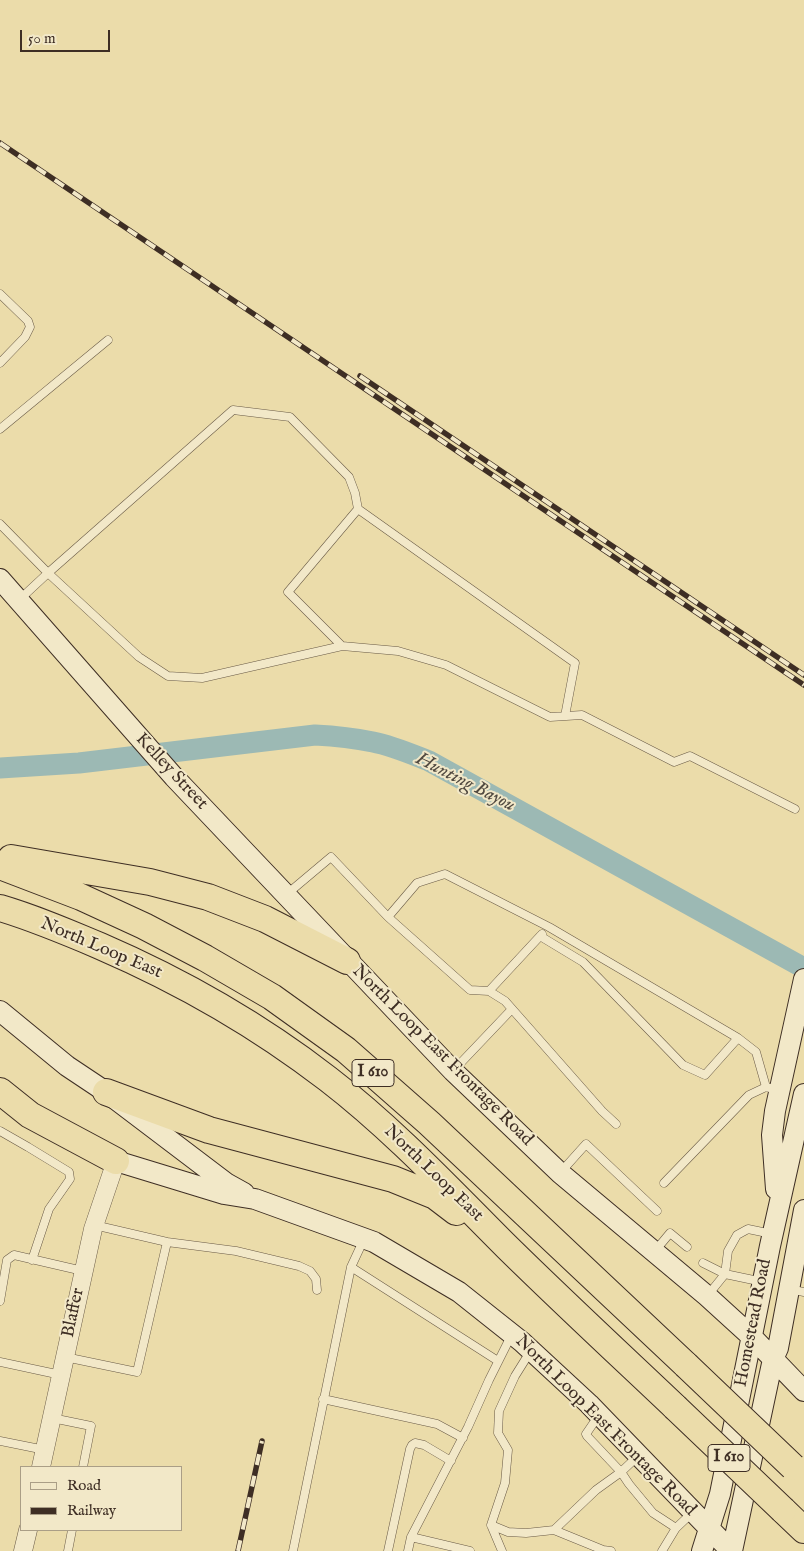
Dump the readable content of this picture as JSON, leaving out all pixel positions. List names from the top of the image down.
{
  "streets": {
    "highway": ["North Loop East", "I 610"],
    "main road": ["Kelley Street", "North Loop East Frontage Road", "Homestead Road"],
    "street": ["Blaffer"]
  },
  "crossings": [
    ["Kelley Street", "North Loop East Frontage Road"],
    ["North Loop East Frontage Road", "Blaffer"],
    ["North Loop East Frontage Road", "Homestead Road"]
  ],
  "water": ["Hunting Bayou"],
  "legend": ["Road", "Railway"],
  "scale_bar": "50 m"
}
